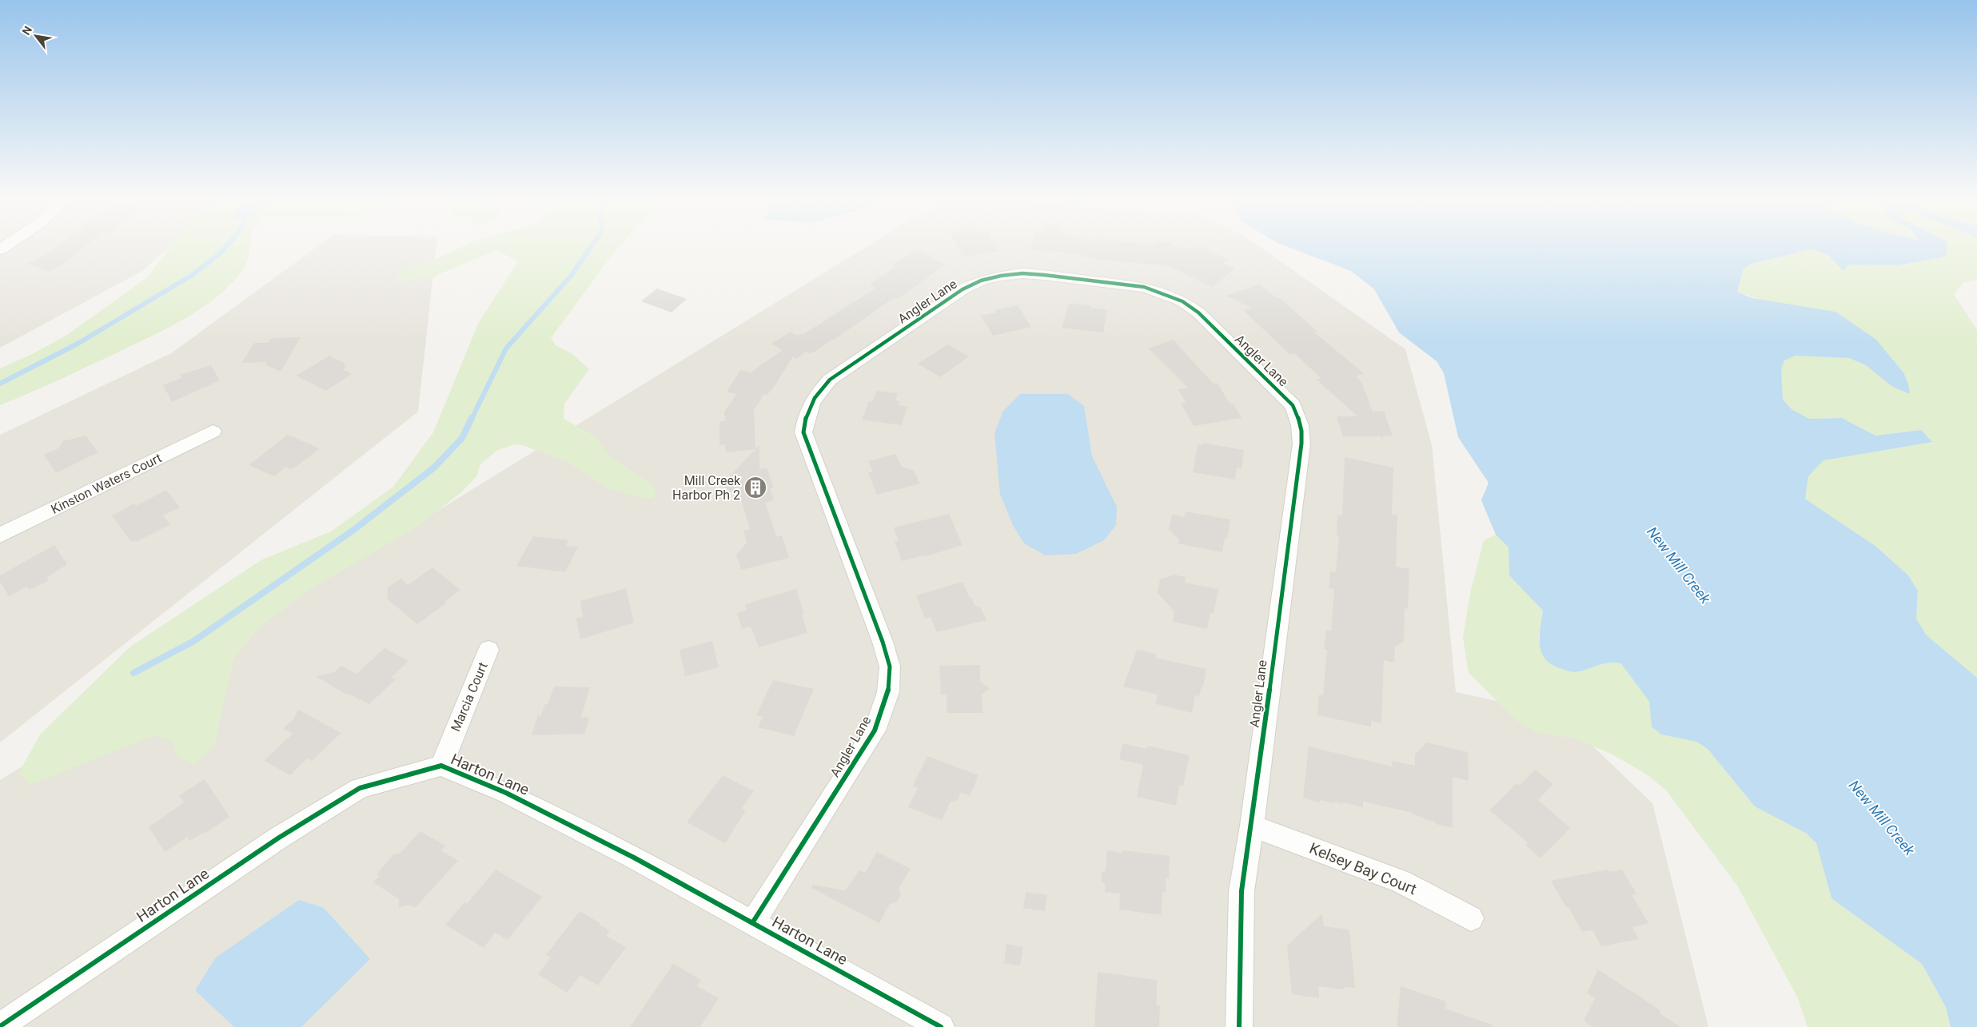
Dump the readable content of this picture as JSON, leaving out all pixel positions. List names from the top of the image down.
{
  "streets": {
    "street": [
      "Angler Lane",
      "Kinston Waters Court",
      "Marcia Court",
      "Harton Lane",
      "Kelsey Bay Court"
    ]
  },
  "crossings": [
    ["Angler Lane", "Harton Lane"],
    ["Angler Lane", "Kelsey Bay Court"],
    ["Marcia Court", "Harton Lane"]
  ],
  "water": ["New Mill Creek"],
  "places": {
    "building": ["Mill Creek Harbor Ph 2"]
  },
  "north": "top left"
}
